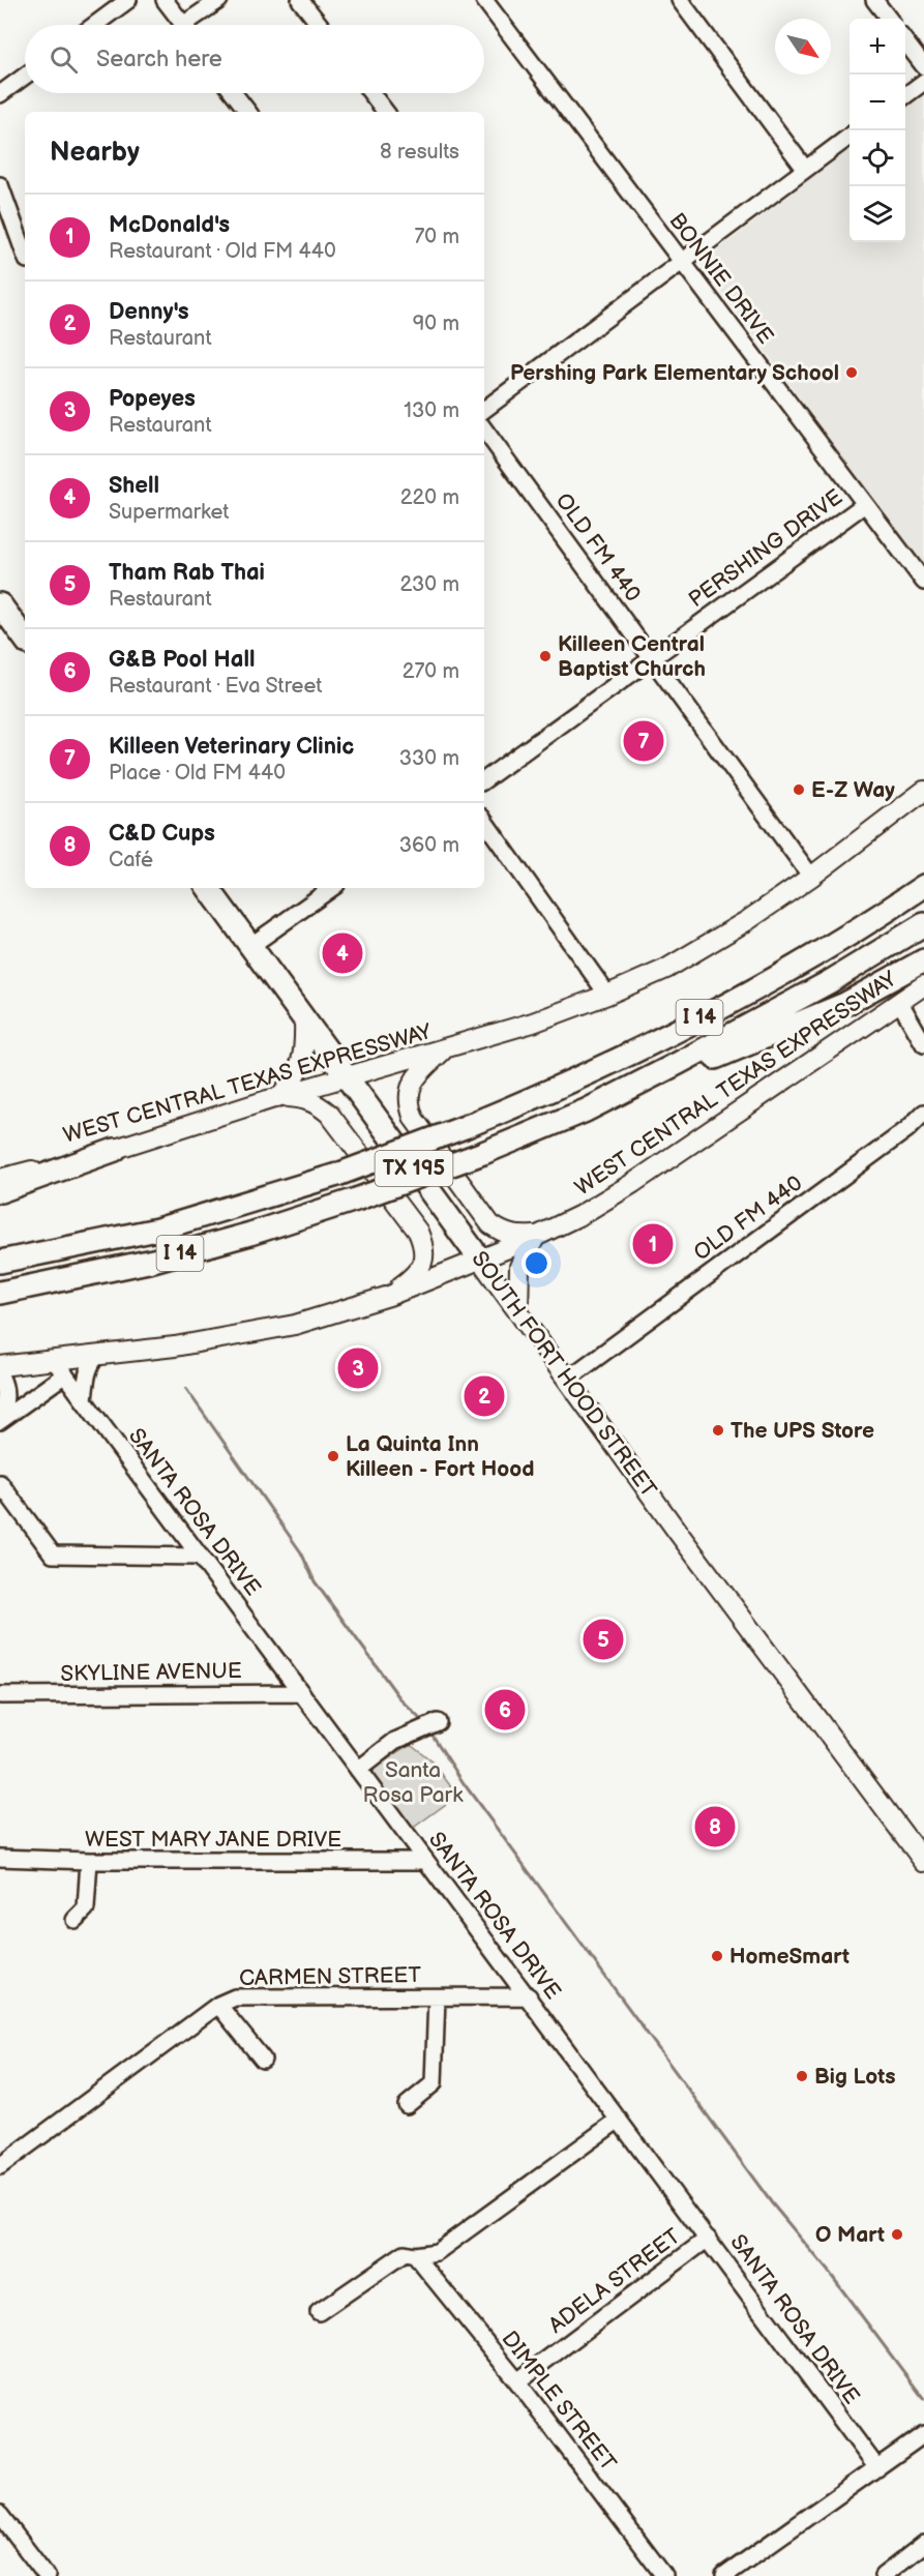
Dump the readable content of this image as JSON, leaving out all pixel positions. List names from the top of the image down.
{
  "streets": {
    "highway": ["I 14", "TX 195", "SOUTH FORT HOOD STREET"],
    "main road": ["WEST CENTRAL TEXAS EXPRESSWAY"],
    "street": [
      "BONNIE DRIVE",
      "OLD FM 440",
      "PERSHING DRIVE",
      "SANTA ROSA DRIVE",
      "SKYLINE AVENUE",
      "WEST MARY JANE DRIVE",
      "CARMEN STREET",
      "ADELA STREET",
      "DIMPLE STREET"
    ]
  },
  "crossings": [
    ["BONNIE DRIVE", "PERSHING DRIVE"],
    ["OLD FM 440", "PERSHING DRIVE"],
    ["OLD FM 440", "WEST CENTRAL TEXAS EXPRESSWAY"],
    ["OLD FM 440", "SOUTH FORT HOOD STREET"],
    ["WEST CENTRAL TEXAS EXPRESSWAY", "SOUTH FORT HOOD STREET"],
    ["WEST CENTRAL TEXAS EXPRESSWAY", "SANTA ROSA DRIVE"],
    ["SANTA ROSA DRIVE", "SKYLINE AVENUE"],
    ["SANTA ROSA DRIVE", "WEST MARY JANE DRIVE"],
    ["SANTA ROSA DRIVE", "CARMEN STREET"],
    ["SANTA ROSA DRIVE", "ADELA STREET"],
    ["ADELA STREET", "DIMPLE STREET"]
  ],
  "parks": ["Santa Rosa Park"],
  "places": [
    "Pershing Park Elementary School",
    "Killeen Central Baptist Church",
    "E-Z Way",
    "The UPS Store",
    "La Quinta Inn Killeen - Fort Hood",
    "HomeSmart",
    "Big Lots",
    "O Mart"
  ],
  "north": "bottom right",
  "page": {
    "map_buttons": ["+", "−"],
    "search": "Search here",
    "heading": ["Nearby", "8 results"],
    "list": [
      {
        "mark": "1",
        "name": "McDonald's",
        "note": "Restaurant · Old FM 440",
        "value": "70 m"
      },
      {
        "mark": "2",
        "name": "Denny's",
        "note": "Restaurant",
        "value": "90 m"
      },
      {
        "mark": "3",
        "name": "Popeyes",
        "note": "Restaurant",
        "value": "130 m"
      },
      {
        "mark": "4",
        "name": "Shell",
        "note": "Supermarket",
        "value": "220 m"
      },
      {
        "mark": "5",
        "name": "Tham Rab Thai",
        "note": "Restaurant",
        "value": "230 m"
      },
      {
        "mark": "6",
        "name": "G&B Pool Hall",
        "note": "Restaurant · Eva Street",
        "value": "270 m"
      },
      {
        "mark": "7",
        "name": "Killeen Veterinary Clinic",
        "note": "Place · Old FM 440",
        "value": "330 m"
      },
      {
        "mark": "8",
        "name": "C&D Cups",
        "note": "Café",
        "value": "360 m"
      }
    ],
    "pins": [
      "7",
      "4",
      "1",
      "3",
      "2",
      "5",
      "6",
      "8"
    ]
  }
}
